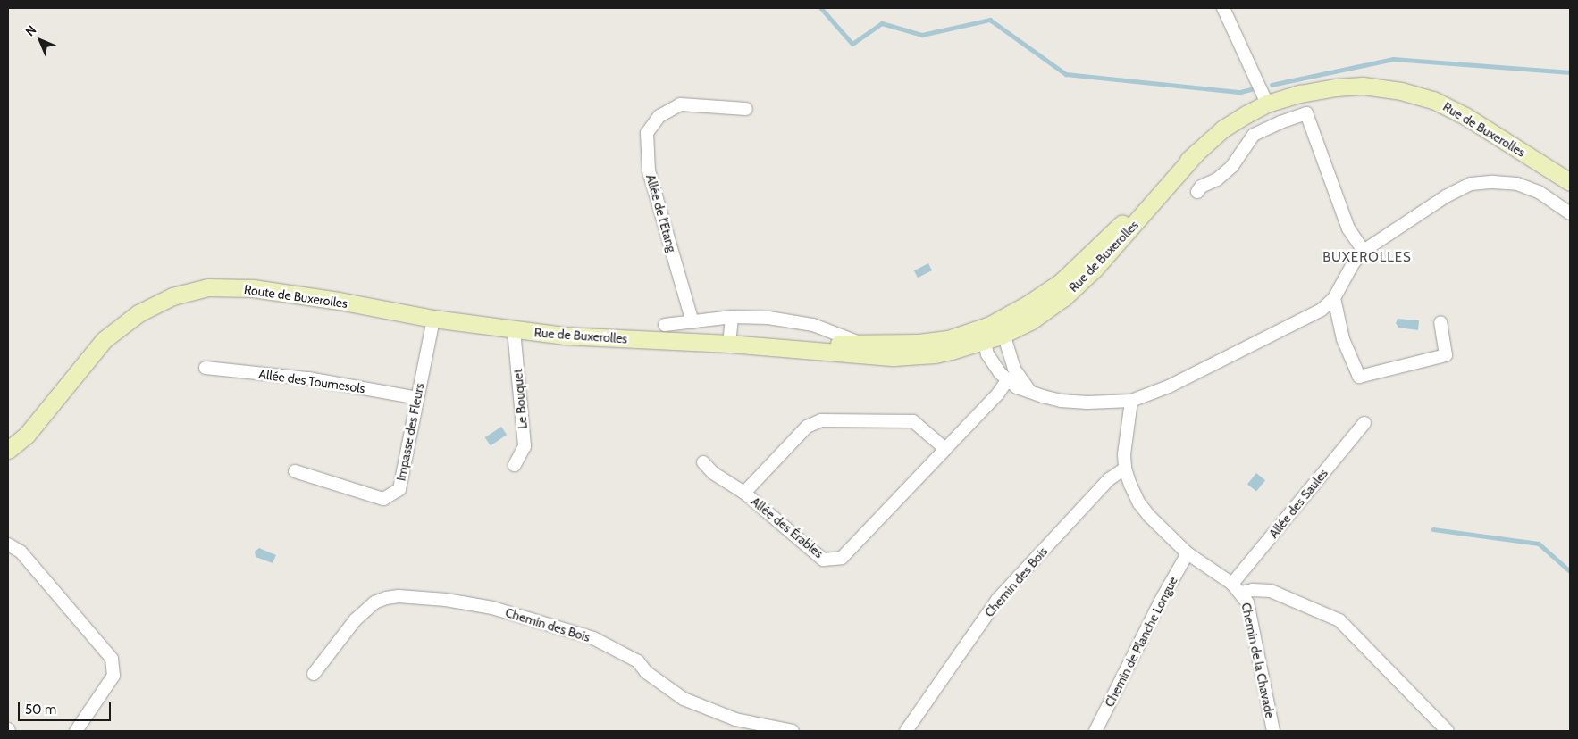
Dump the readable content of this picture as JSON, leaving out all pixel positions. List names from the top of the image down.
{
  "streets": {
    "street": [
      "Rue de Buxerolles",
      "Allée de l'Etang",
      "Route de Buxerolles",
      "Allée des Tournesols",
      "Le Bouquet",
      "Impasse des Fleurs",
      "Allée des Saules",
      "Allée des Érables",
      "Chemin des Bois",
      "Chemin de Planche Longue",
      "Chemin de la Chavade"
    ]
  },
  "crossings": [
    ["Rue de Buxerolles", "Route de Buxerolles"],
    ["Rue de Buxerolles", "Le Bouquet"],
    ["Rue de Buxerolles", "Impasse des Fleurs"],
    ["Route de Buxerolles", "Impasse des Fleurs"],
    ["Allée des Tournesols", "Impasse des Fleurs"],
    ["Allée des Saules", "Chemin de la Chavade"]
  ],
  "districts": ["BUXEROLLES"],
  "scale_bar": "50 m",
  "north": "top left"
}
